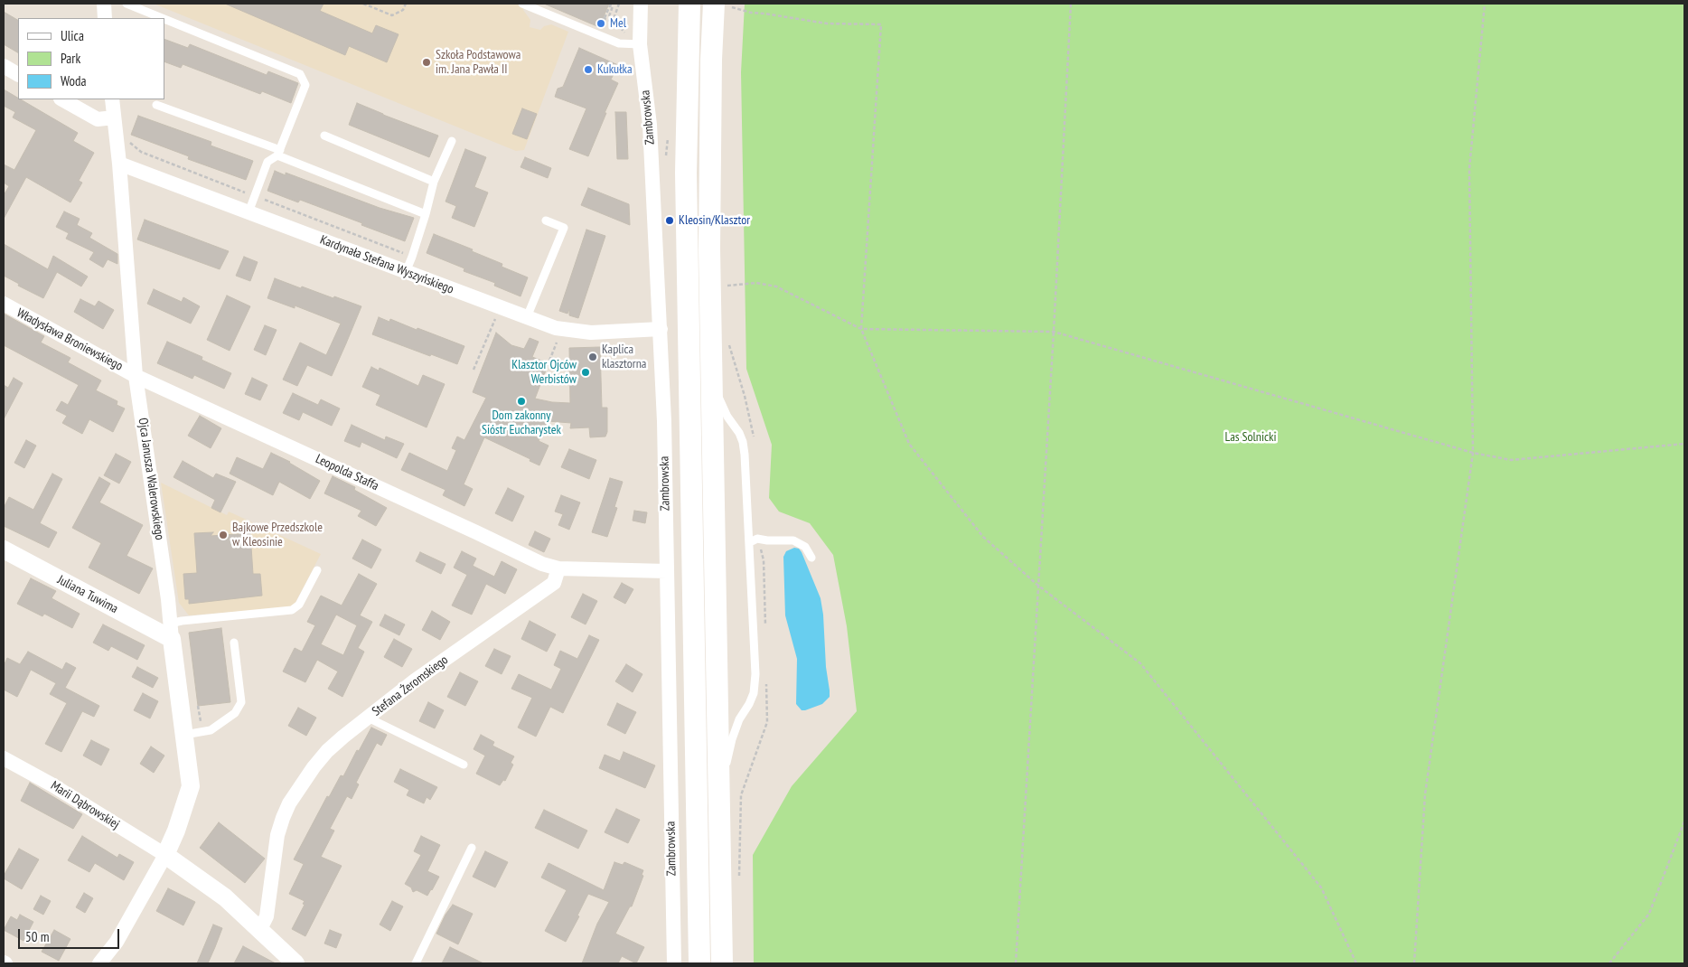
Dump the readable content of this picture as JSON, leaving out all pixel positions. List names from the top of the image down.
{
  "streets": {
    "main road": ["Zambrowska"],
    "street": [
      "Kardynała Stefana Wyszyńskiego",
      "Władysława Broniewskiego",
      "Leopolda Staffa",
      "Ojca Janusza Walerowskiego",
      "Juliana Tuwima",
      "Stefana Żeromskiego",
      "Marii Dąbrowskiej"
    ]
  },
  "crossings": [
    ["Zambrowska", "Kardynała Stefana Wyszyńskiego"],
    ["Kardynała Stefana Wyszyńskiego", "Ojca Janusza Walerowskiego"],
    ["Władysława Broniewskiego", "Leopolda Staffa"],
    ["Władysława Broniewskiego", "Ojca Janusza Walerowskiego"],
    ["Leopolda Staffa", "Ojca Janusza Walerowskiego"],
    ["Leopolda Staffa", "Stefana Żeromskiego"],
    ["Ojca Janusza Walerowskiego", "Juliana Tuwima"],
    ["Ojca Janusza Walerowskiego", "Marii Dąbrowskiej"]
  ],
  "parks": ["Las Solnicki"],
  "places": [
    "Mel",
    "Szkoła Podstawowa im. Jana Pawła II",
    "Kukułka",
    "Kleosin/Klasztor",
    "Kaplica klasztorna",
    "Klasztor Ojców Werbistów",
    "Dom zakonny Sióstr Eucharystek",
    "Bajkowe Przedszkole w Kleosinie"
  ],
  "legend": ["Ulica", "Park", "Woda"],
  "scale_bar": "50 m"
}
